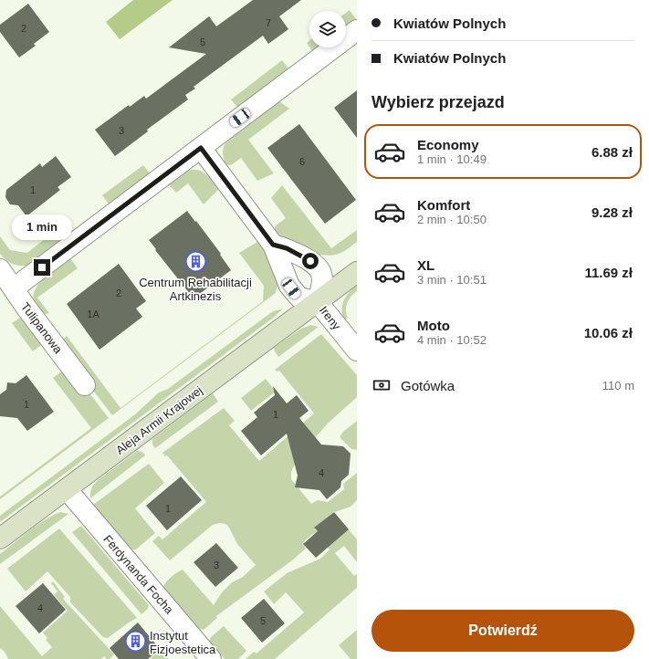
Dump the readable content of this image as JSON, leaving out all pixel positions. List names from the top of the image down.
{
  "streets": {
    "street": [
      "Ireny",
      "Tulipanowa",
      "Aleja Armii Krajowej",
      "Ferdynanda Focha"
    ]
  },
  "crossings": [
    ["Ireny", "Aleja Armii Krajowej"],
    ["Aleja Armii Krajowej", "Ferdynanda Focha"]
  ],
  "places": {
    "building": ["Centrum Rehabilitacji Artkinezis", "Instytut Fizjoestetica"]
  },
  "house_numbers": [
    "7",
    "2",
    "5",
    "3",
    "6",
    "1",
    "2",
    "1A",
    "1",
    "1",
    "4",
    "1",
    "3",
    "4",
    "5"
  ],
  "page": {
    "banner": ["Kwiatów Polnych", "Kwiatów Polnych"],
    "heading": "Wybierz przejazd",
    "list": [
      {
        "name": "Economy",
        "note": "1 min · 10:49",
        "value": "6.88 zł"
      },
      {
        "name": "Komfort",
        "note": "2 min · 10:50",
        "value": "9.28 zł"
      },
      {
        "name": "XL",
        "note": "3 min · 10:51",
        "value": "11.69 zł"
      },
      {
        "name": "Moto",
        "note": "4 min · 10:52",
        "value": "10.06 zł"
      }
    ],
    "bubble": "1 min",
    "pay": ["Gotówka", "110 m"],
    "buttons": "Potwierdź"
  }
}
